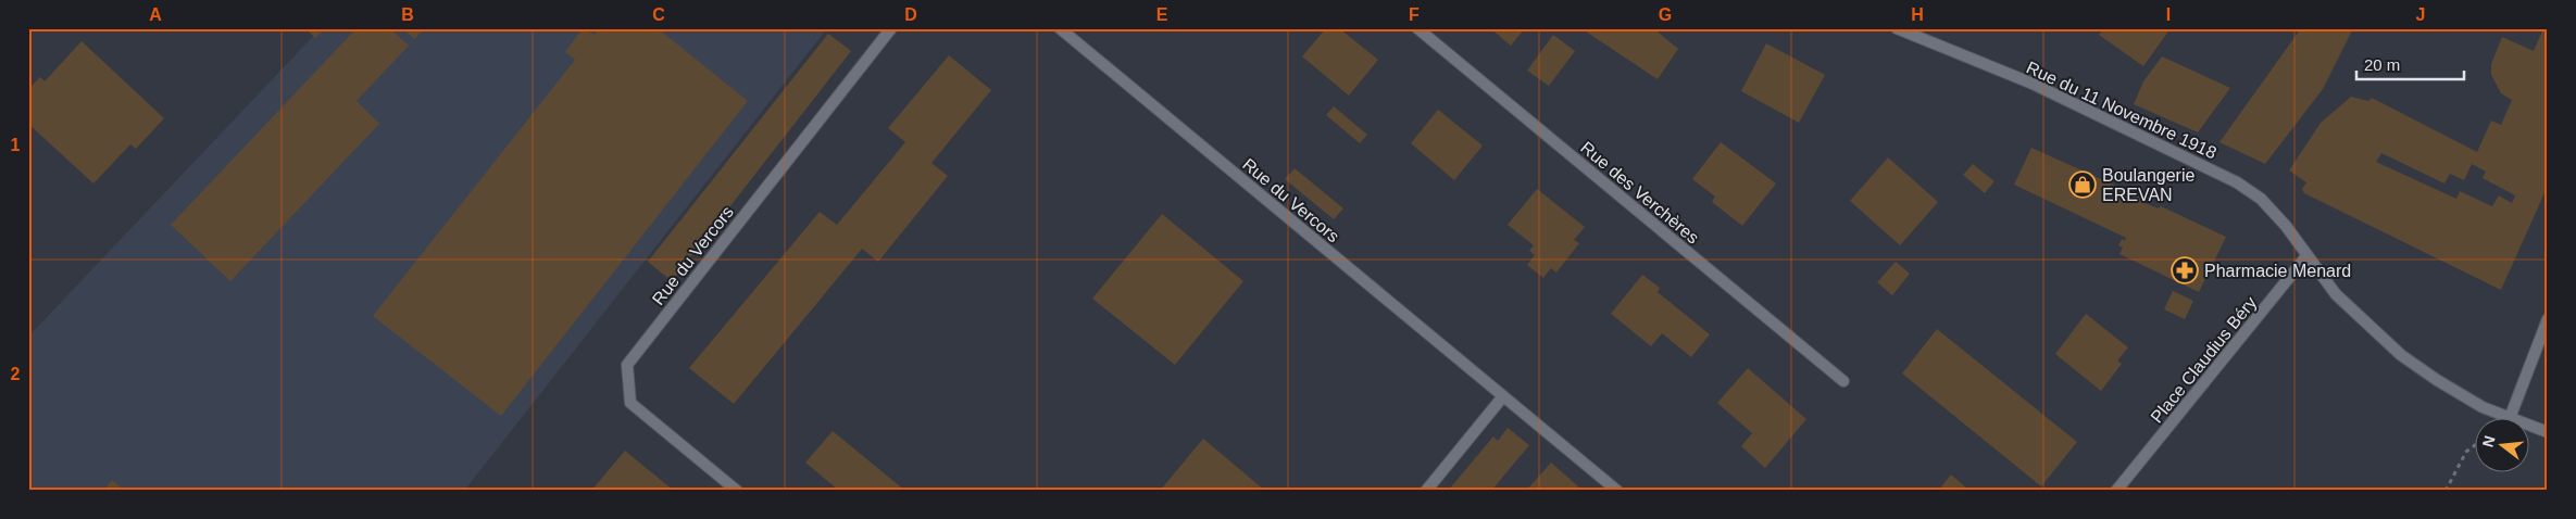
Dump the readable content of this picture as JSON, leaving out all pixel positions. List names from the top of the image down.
{
  "streets": {
    "street": [
      "Rue du 11 Novembre 1918",
      "Rue des Verchères",
      "Rue du Vercors",
      "Place Claudius Béry"
    ]
  },
  "crossings": [
    ["Rue du 11 Novembre 1918", "Place Claudius Béry"]
  ],
  "places": {
    "shop": ["Boulangerie EREVAN"],
    "pharmacy": ["Pharmacie Menard"]
  },
  "scale_bar": "20 m",
  "north": "left",
  "grid": {
    "columns": [
      "A",
      "B",
      "C",
      "D",
      "E",
      "F",
      "G",
      "H",
      "I",
      "J"
    ],
    "rows": ["1", "2"]
  }
}
